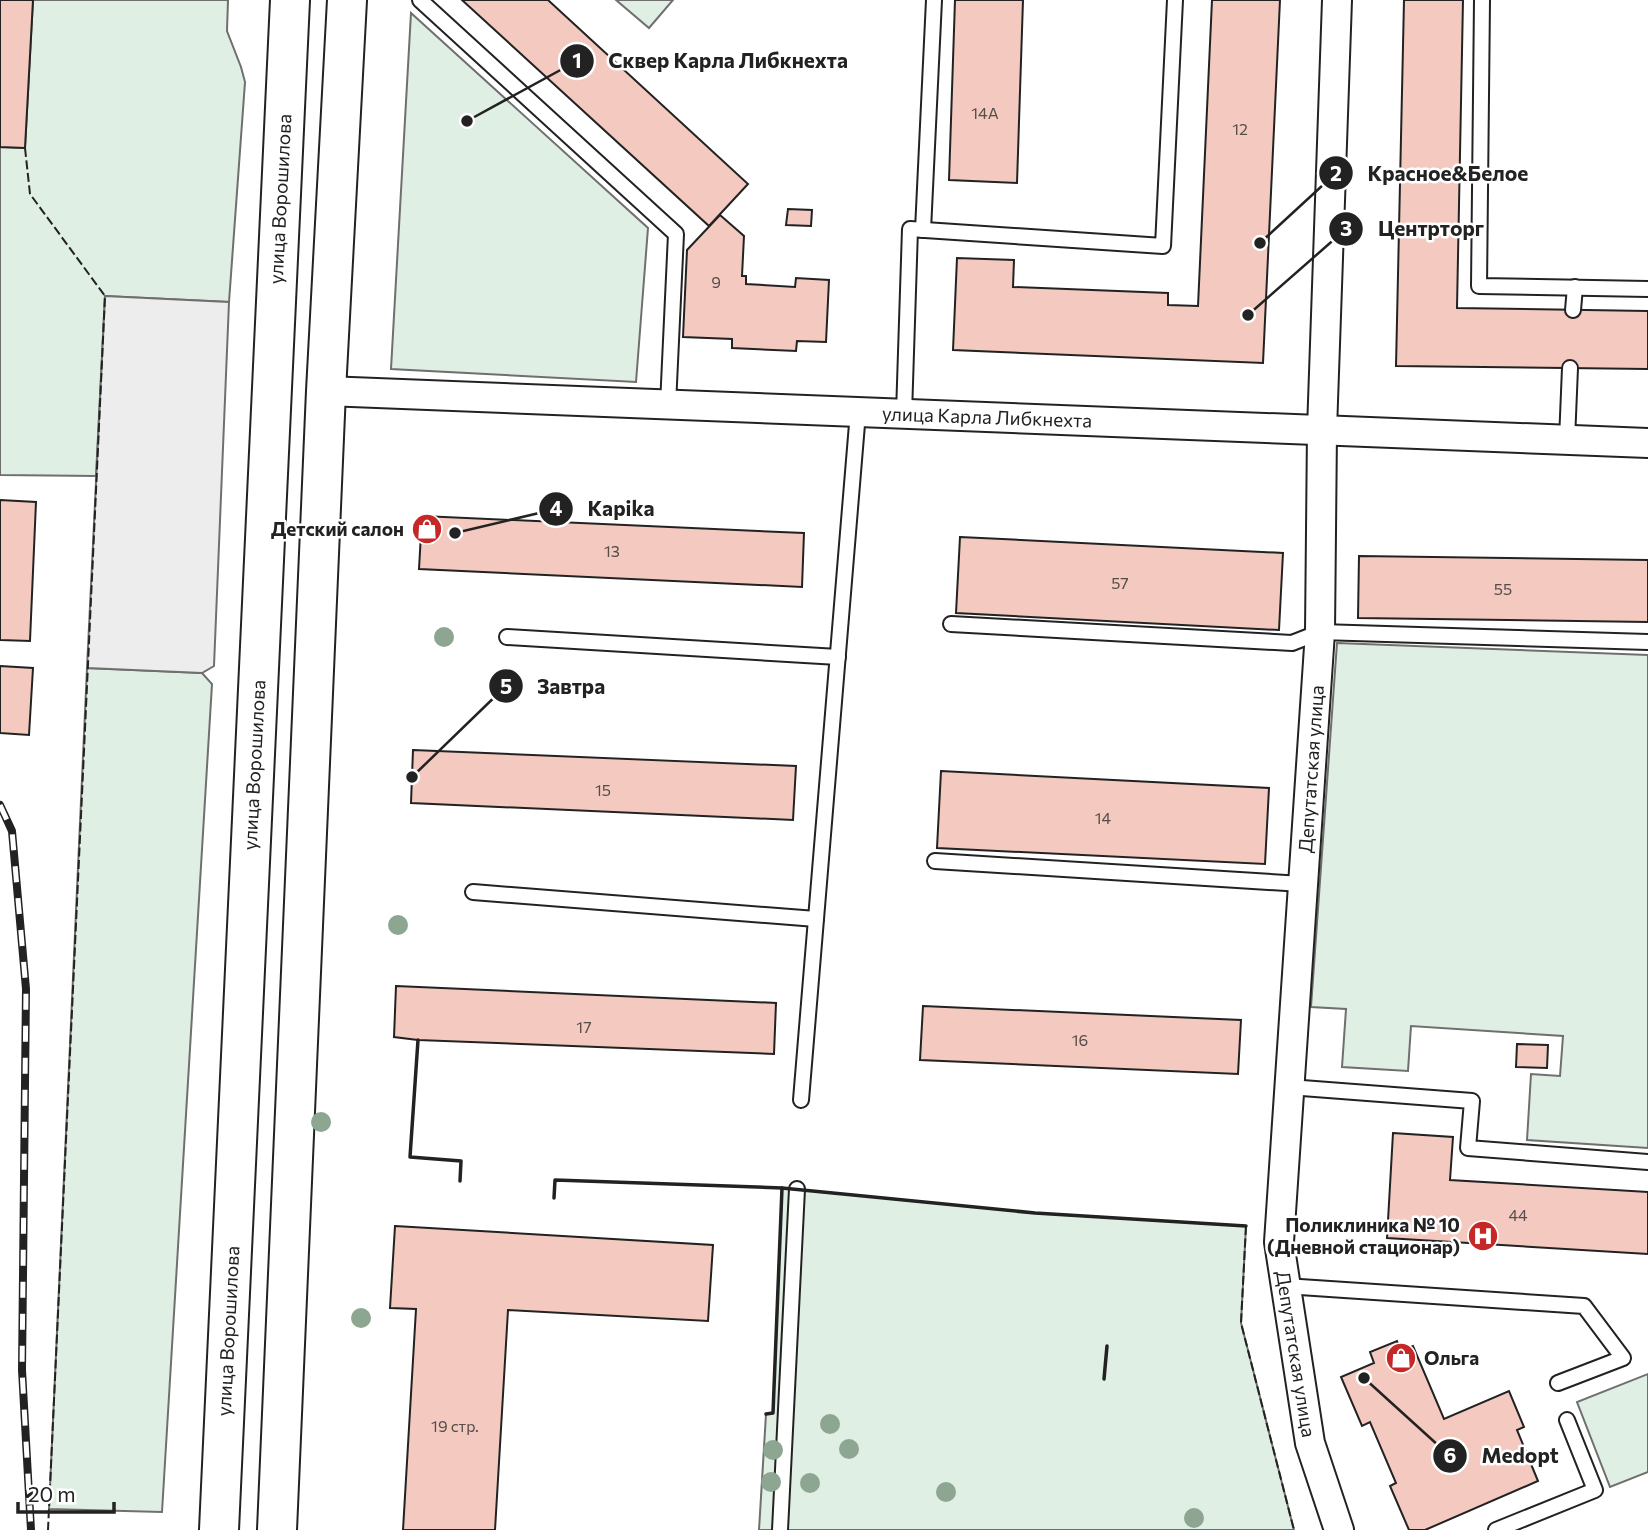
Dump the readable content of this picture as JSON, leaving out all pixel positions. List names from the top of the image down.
{
  "streets": {
    "main road": ["улица Ворошилова"],
    "street": ["улица Карла Либкнехта", "Депутатская улица"]
  },
  "crossings": [
    ["улица Карла Либкнехта", "Депутатская улица"]
  ],
  "places": {
    "other": [
      "Сквер Карла Либкнехта",
      "Красное&Белое",
      "Центрторг",
      "Kapika",
      "Завтра",
      "Medopt"
    ],
    "shop": ["Детский салон", "Ольга"],
    "hospital": ["Поликлиника № 10 (Дневной стационар)"]
  },
  "house_numbers": [
    "14А",
    "12",
    "9",
    "13",
    "57",
    "55",
    "15",
    "14",
    "17",
    "16",
    "44",
    "19 стр."
  ],
  "scale_bar": "20 m"
}
